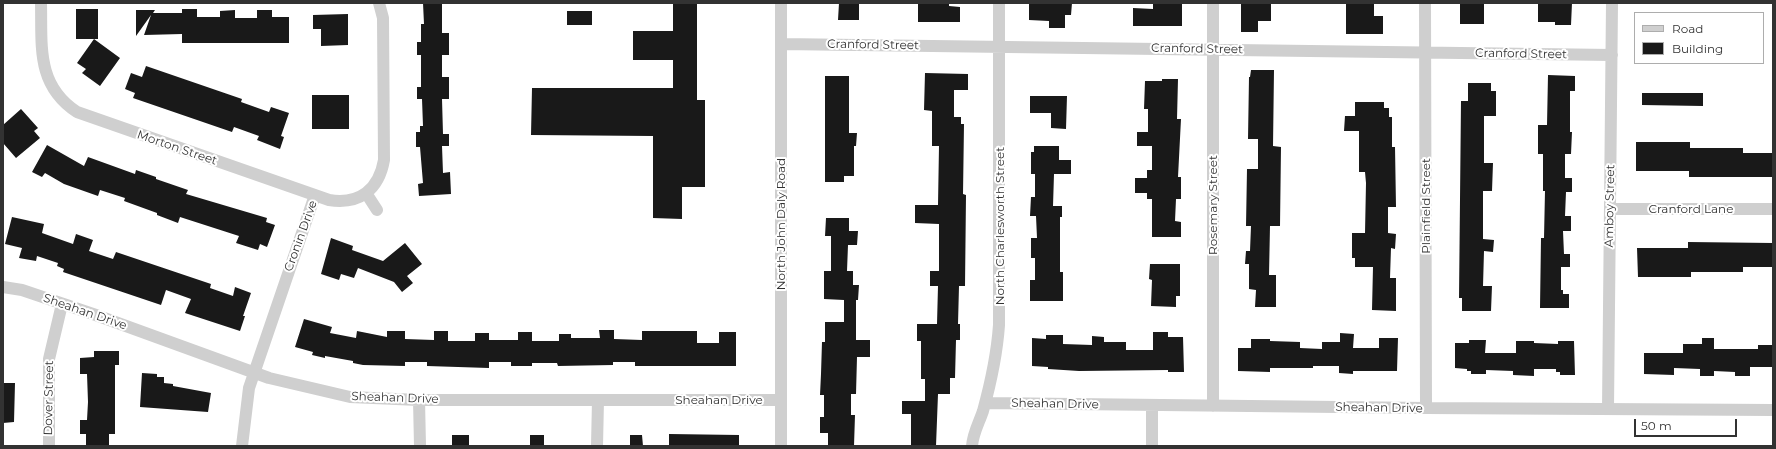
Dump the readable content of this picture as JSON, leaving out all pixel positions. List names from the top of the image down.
{
  "streets": {
    "street": [
      "Cranford Street",
      "Morton Street",
      "Rosemary Street",
      "Plainfield Street",
      "Amboy Street",
      "Cranford Lane",
      "North John Daly Road",
      "North Charlesworth Street",
      "Cronin Drive",
      "Sheahan Drive",
      "Dover Street"
    ]
  },
  "crossings": [
    ["Cranford Street", "Rosemary Street"],
    ["Cranford Street", "Plainfield Street"],
    ["Cranford Street", "Amboy Street"],
    ["Cranford Street", "North John Daly Road"],
    ["Cranford Street", "North Charlesworth Street"],
    ["Morton Street", "Cronin Drive"],
    ["Rosemary Street", "Sheahan Drive"],
    ["Plainfield Street", "Sheahan Drive"],
    ["Amboy Street", "Cranford Lane"],
    ["Amboy Street", "Sheahan Drive"],
    ["North John Daly Road", "Sheahan Drive"],
    ["North Charlesworth Street", "Sheahan Drive"],
    ["Cronin Drive", "Sheahan Drive"],
    ["Sheahan Drive", "Dover Street"]
  ],
  "legend": ["Road", "Building"],
  "scale_bar": "50 m"
}
